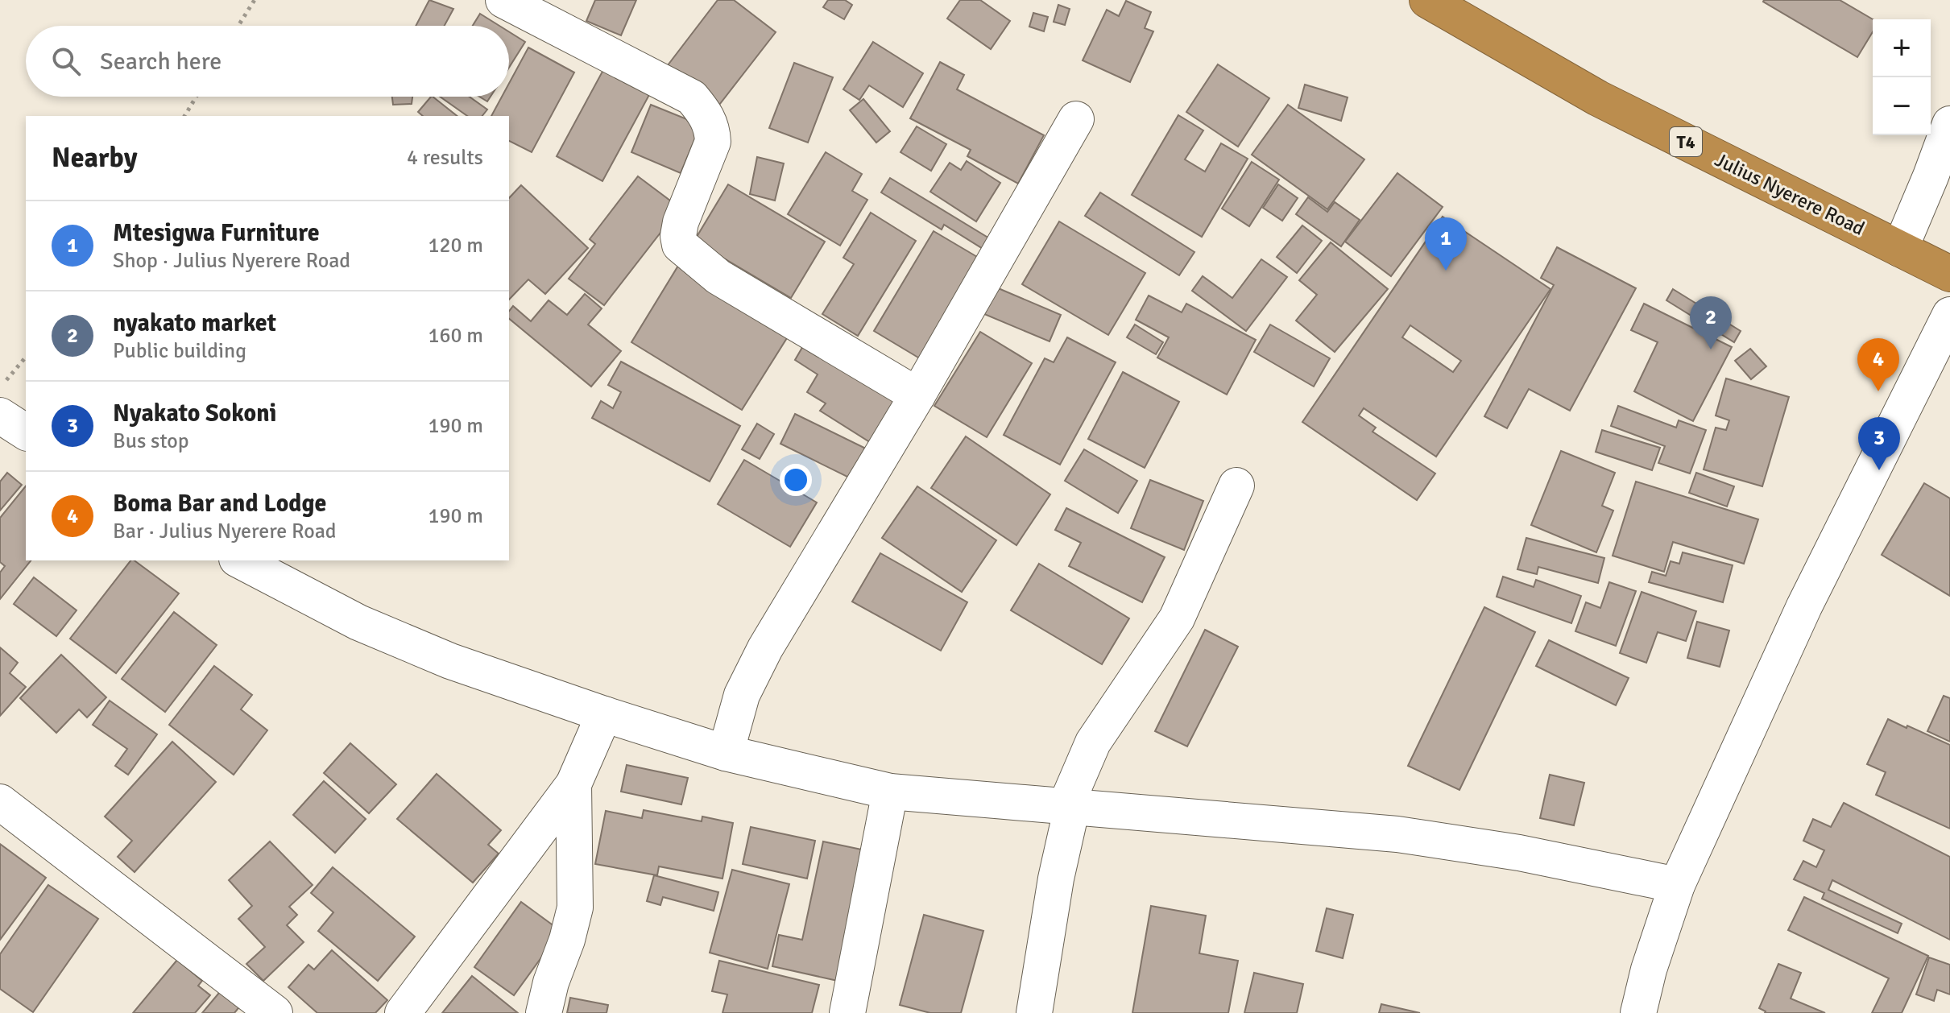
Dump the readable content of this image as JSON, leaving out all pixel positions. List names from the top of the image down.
{
  "streets": {
    "highway": ["T4", "Julius Nyerere Road"]
  },
  "page": {
    "map_buttons": ["+", "−"],
    "search": "Search here",
    "heading": ["Nearby", "4 results"],
    "list": [
      {
        "mark": "1",
        "name": "Mtesigwa Furniture",
        "note": "Shop · Julius Nyerere Road",
        "value": "120 m"
      },
      {
        "mark": "2",
        "name": "nyakato market",
        "note": "Public building",
        "value": "160 m"
      },
      {
        "mark": "3",
        "name": "Nyakato Sokoni",
        "note": "Bus stop",
        "value": "190 m"
      },
      {
        "mark": "4",
        "name": "Boma Bar and Lodge",
        "note": "Bar · Julius Nyerere Road",
        "value": "190 m"
      }
    ],
    "pins": [
      "1",
      "2",
      "4",
      "3"
    ]
  }
}
